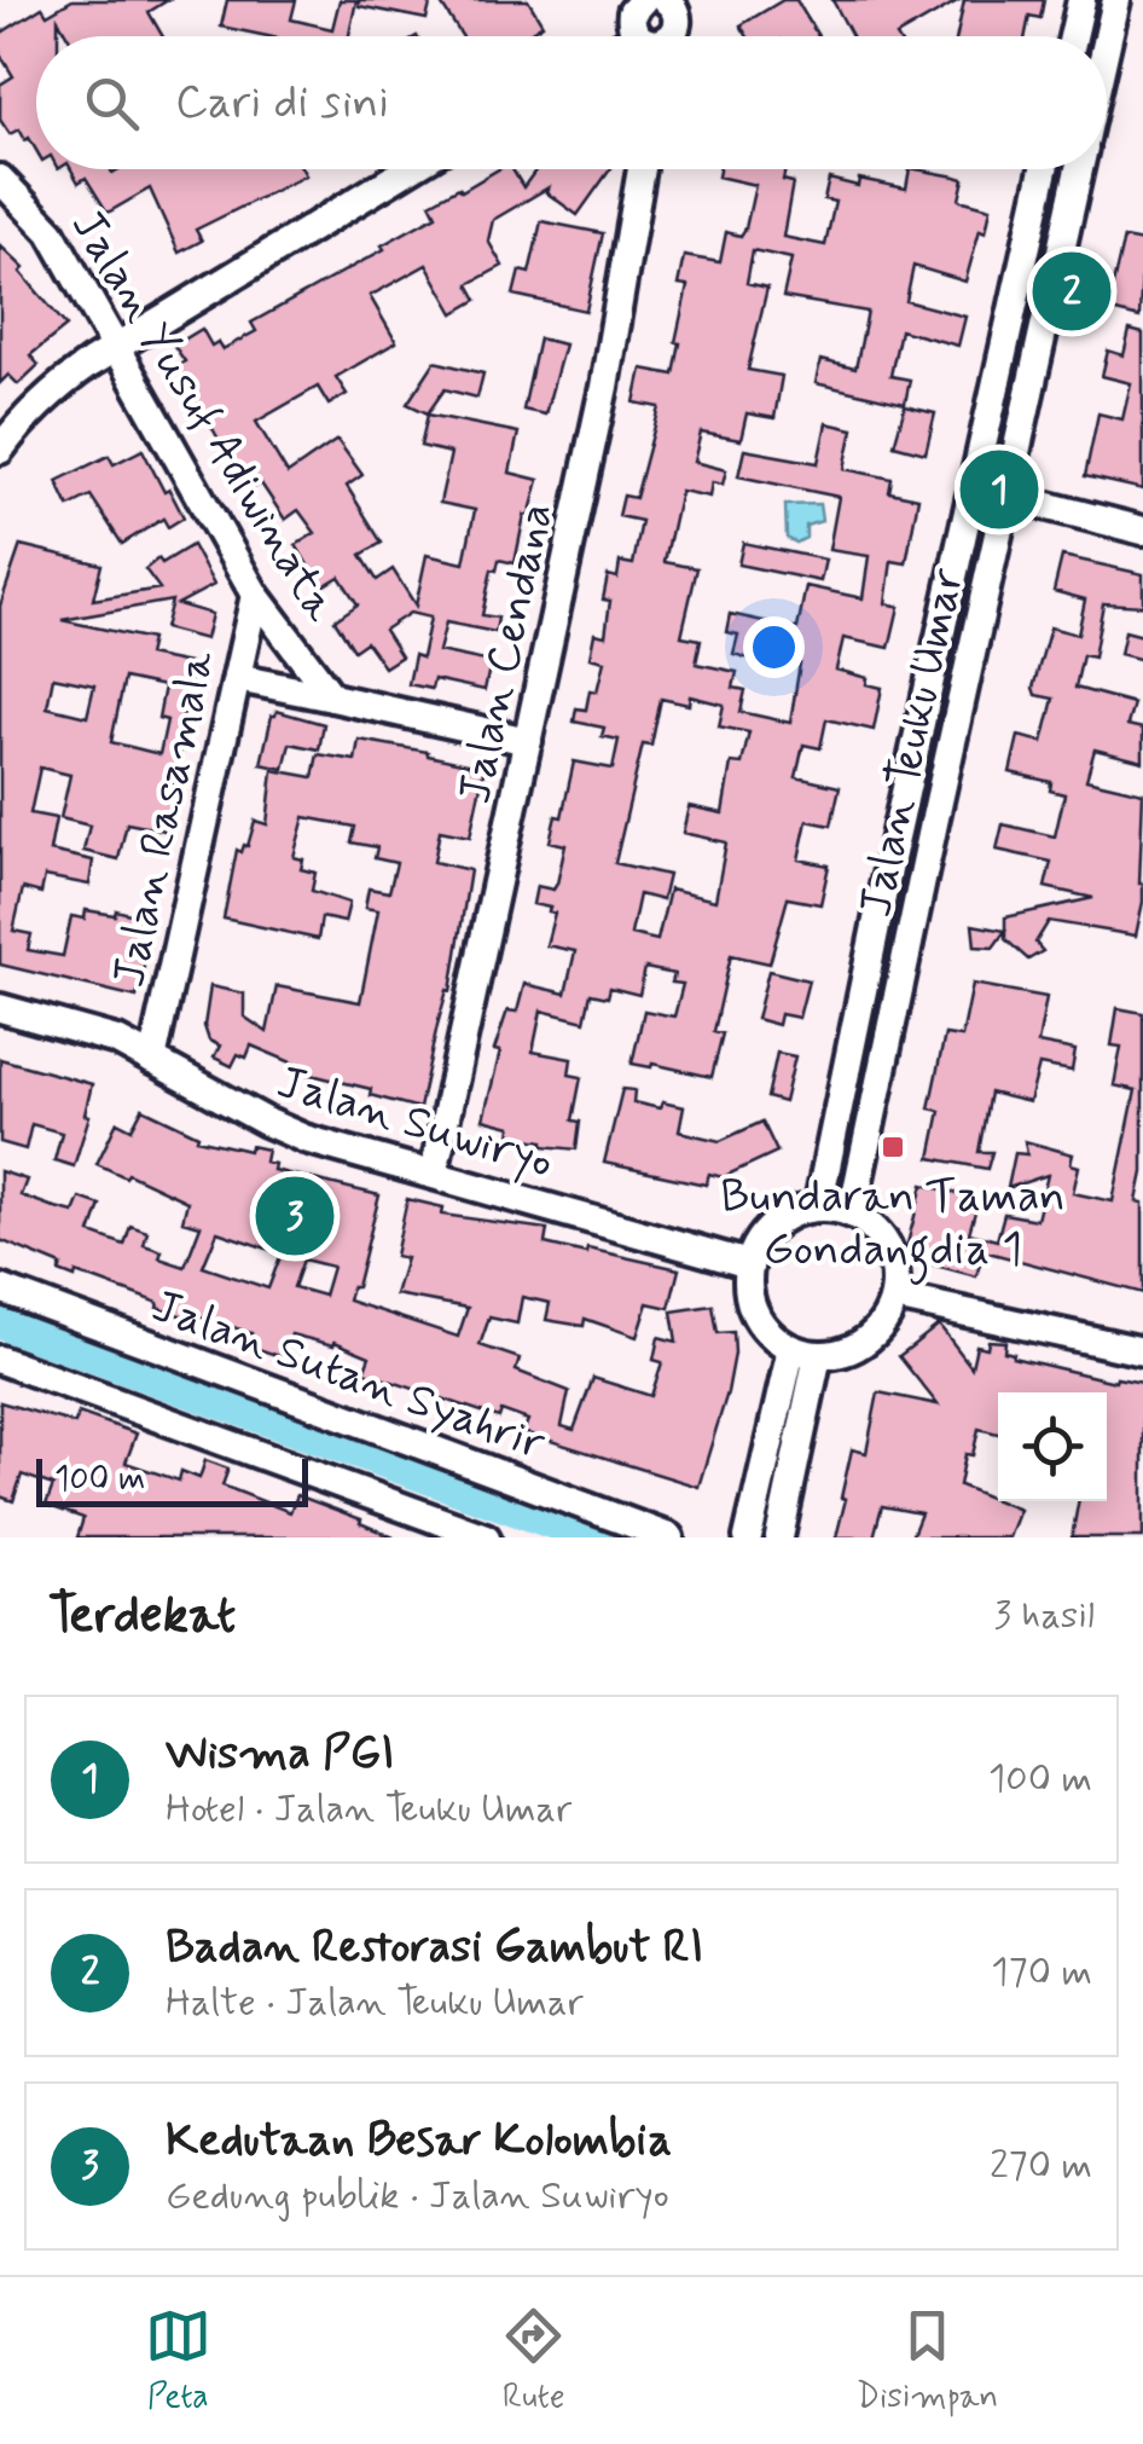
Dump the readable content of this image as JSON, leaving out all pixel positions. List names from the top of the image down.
{
  "streets": {
    "street": [
      "Jalan Yusuf Adiwinata",
      "Jalan Cendana",
      "Jalan Teuku Umar",
      "Jalan Rasamala",
      "Jalan Suwiryo",
      "Jalan Sutan Syahrir"
    ]
  },
  "crossings": [
    ["Jalan Yusuf Adiwinata", "Jalan Cendana"],
    ["Jalan Yusuf Adiwinata", "Jalan Rasamala"],
    ["Jalan Cendana", "Jalan Suwiryo"],
    ["Jalan Teuku Umar", "Jalan Suwiryo"],
    ["Jalan Rasamala", "Jalan Suwiryo"]
  ],
  "places": {
    "transit": ["Bundaran Taman Gondangdia 1"]
  },
  "scale_bar": "100 m",
  "page": {
    "search": "Cari di sini",
    "pins": ["2", "1", "3"],
    "scale": "100 m",
    "heading": ["Terdekat", "3 hasil"],
    "list": [
      {
        "mark": "1",
        "name": "Wisma PGI",
        "note": "Hotel · Jalan Teuku Umar",
        "value": "100 m"
      },
      {
        "mark": "2",
        "name": "Badan Restorasi Gambut RI",
        "note": "Halte · Jalan Teuku Umar",
        "value": "170 m"
      },
      {
        "mark": "3",
        "name": "Kedutaan Besar Kolombia",
        "note": "Gedung publik · Jalan Suwiryo",
        "value": "270 m"
      }
    ],
    "nav": ["Peta", "Rute", "Disimpan"]
  }
}
